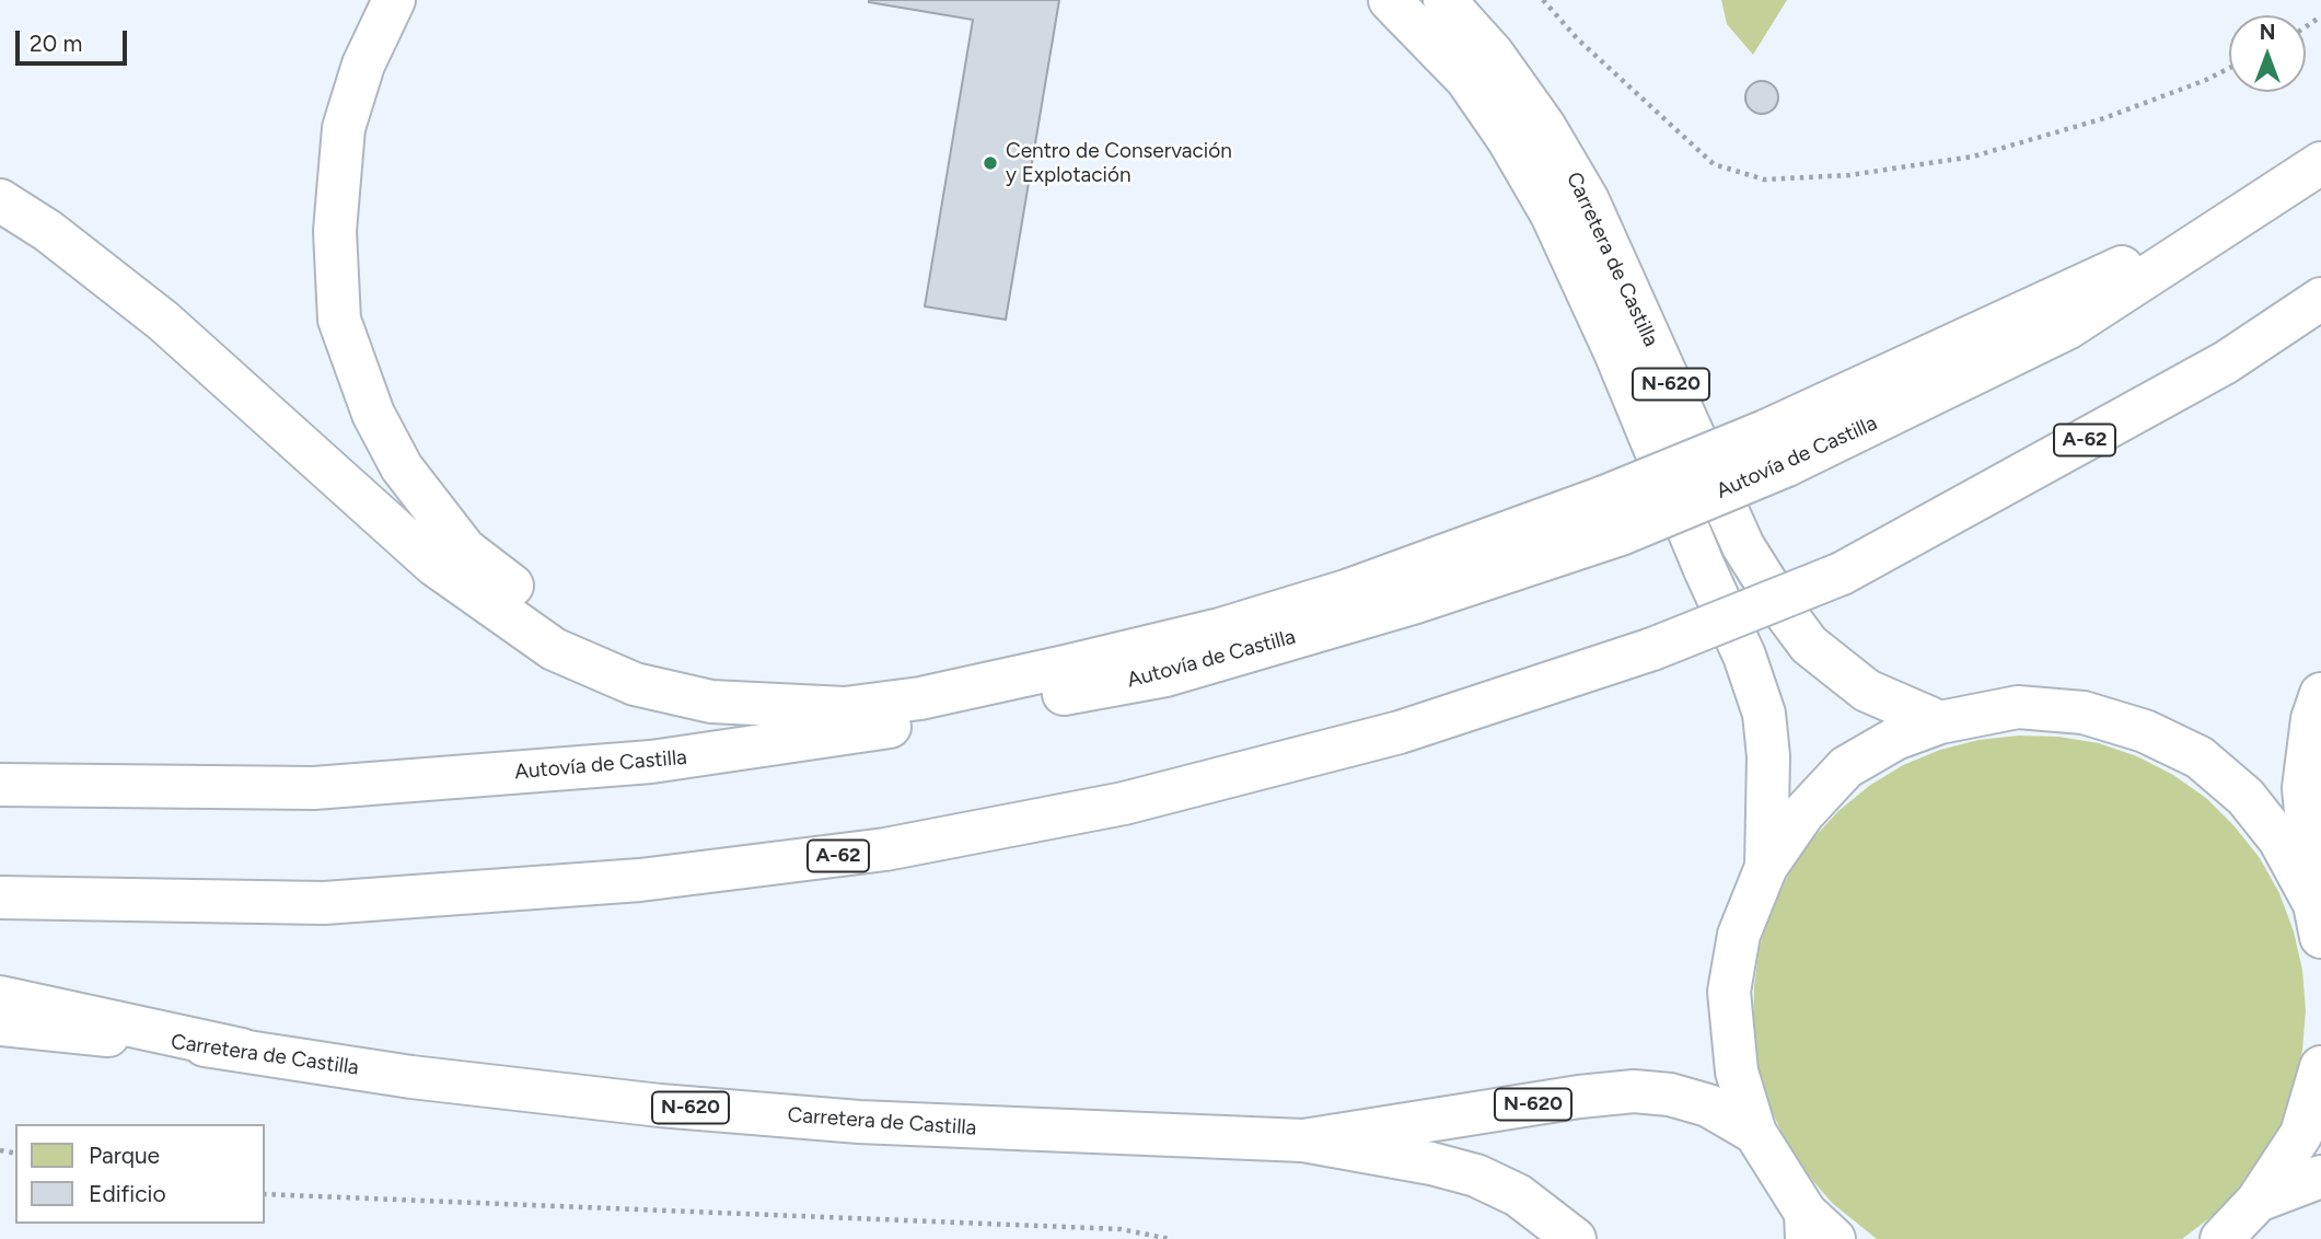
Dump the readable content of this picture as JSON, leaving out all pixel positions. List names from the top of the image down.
{
  "streets": {
    "highway": [
      "Carretera de Castilla",
      "N-620",
      "A-62",
      "Autovía de Castilla"
    ]
  },
  "crossings": [
    ["Carretera de Castilla", "N-620"]
  ],
  "places": ["Centro de Conservación y Explotación"],
  "legend": ["Parque", "Edificio"],
  "scale_bar": "20 m",
  "north": "top"
}
